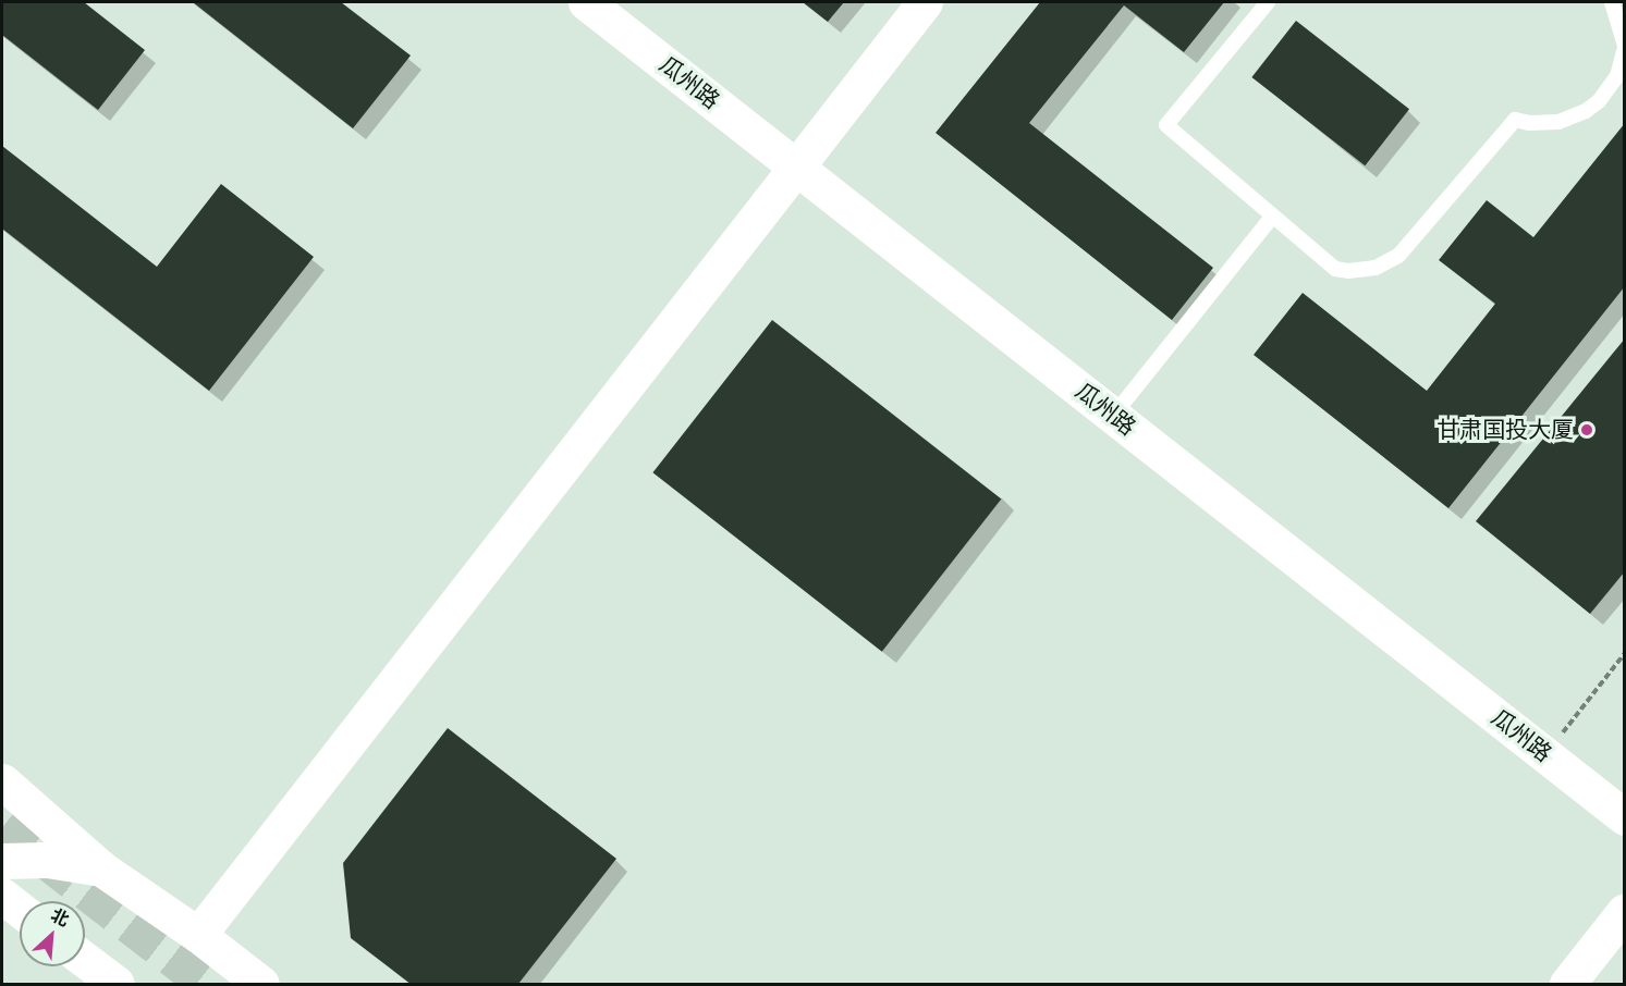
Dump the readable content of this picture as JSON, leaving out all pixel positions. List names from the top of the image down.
{
  "streets": {
    "street": ["瓜州路"]
  },
  "places": ["甘肃国投大厦"],
  "north": "top right"
}
